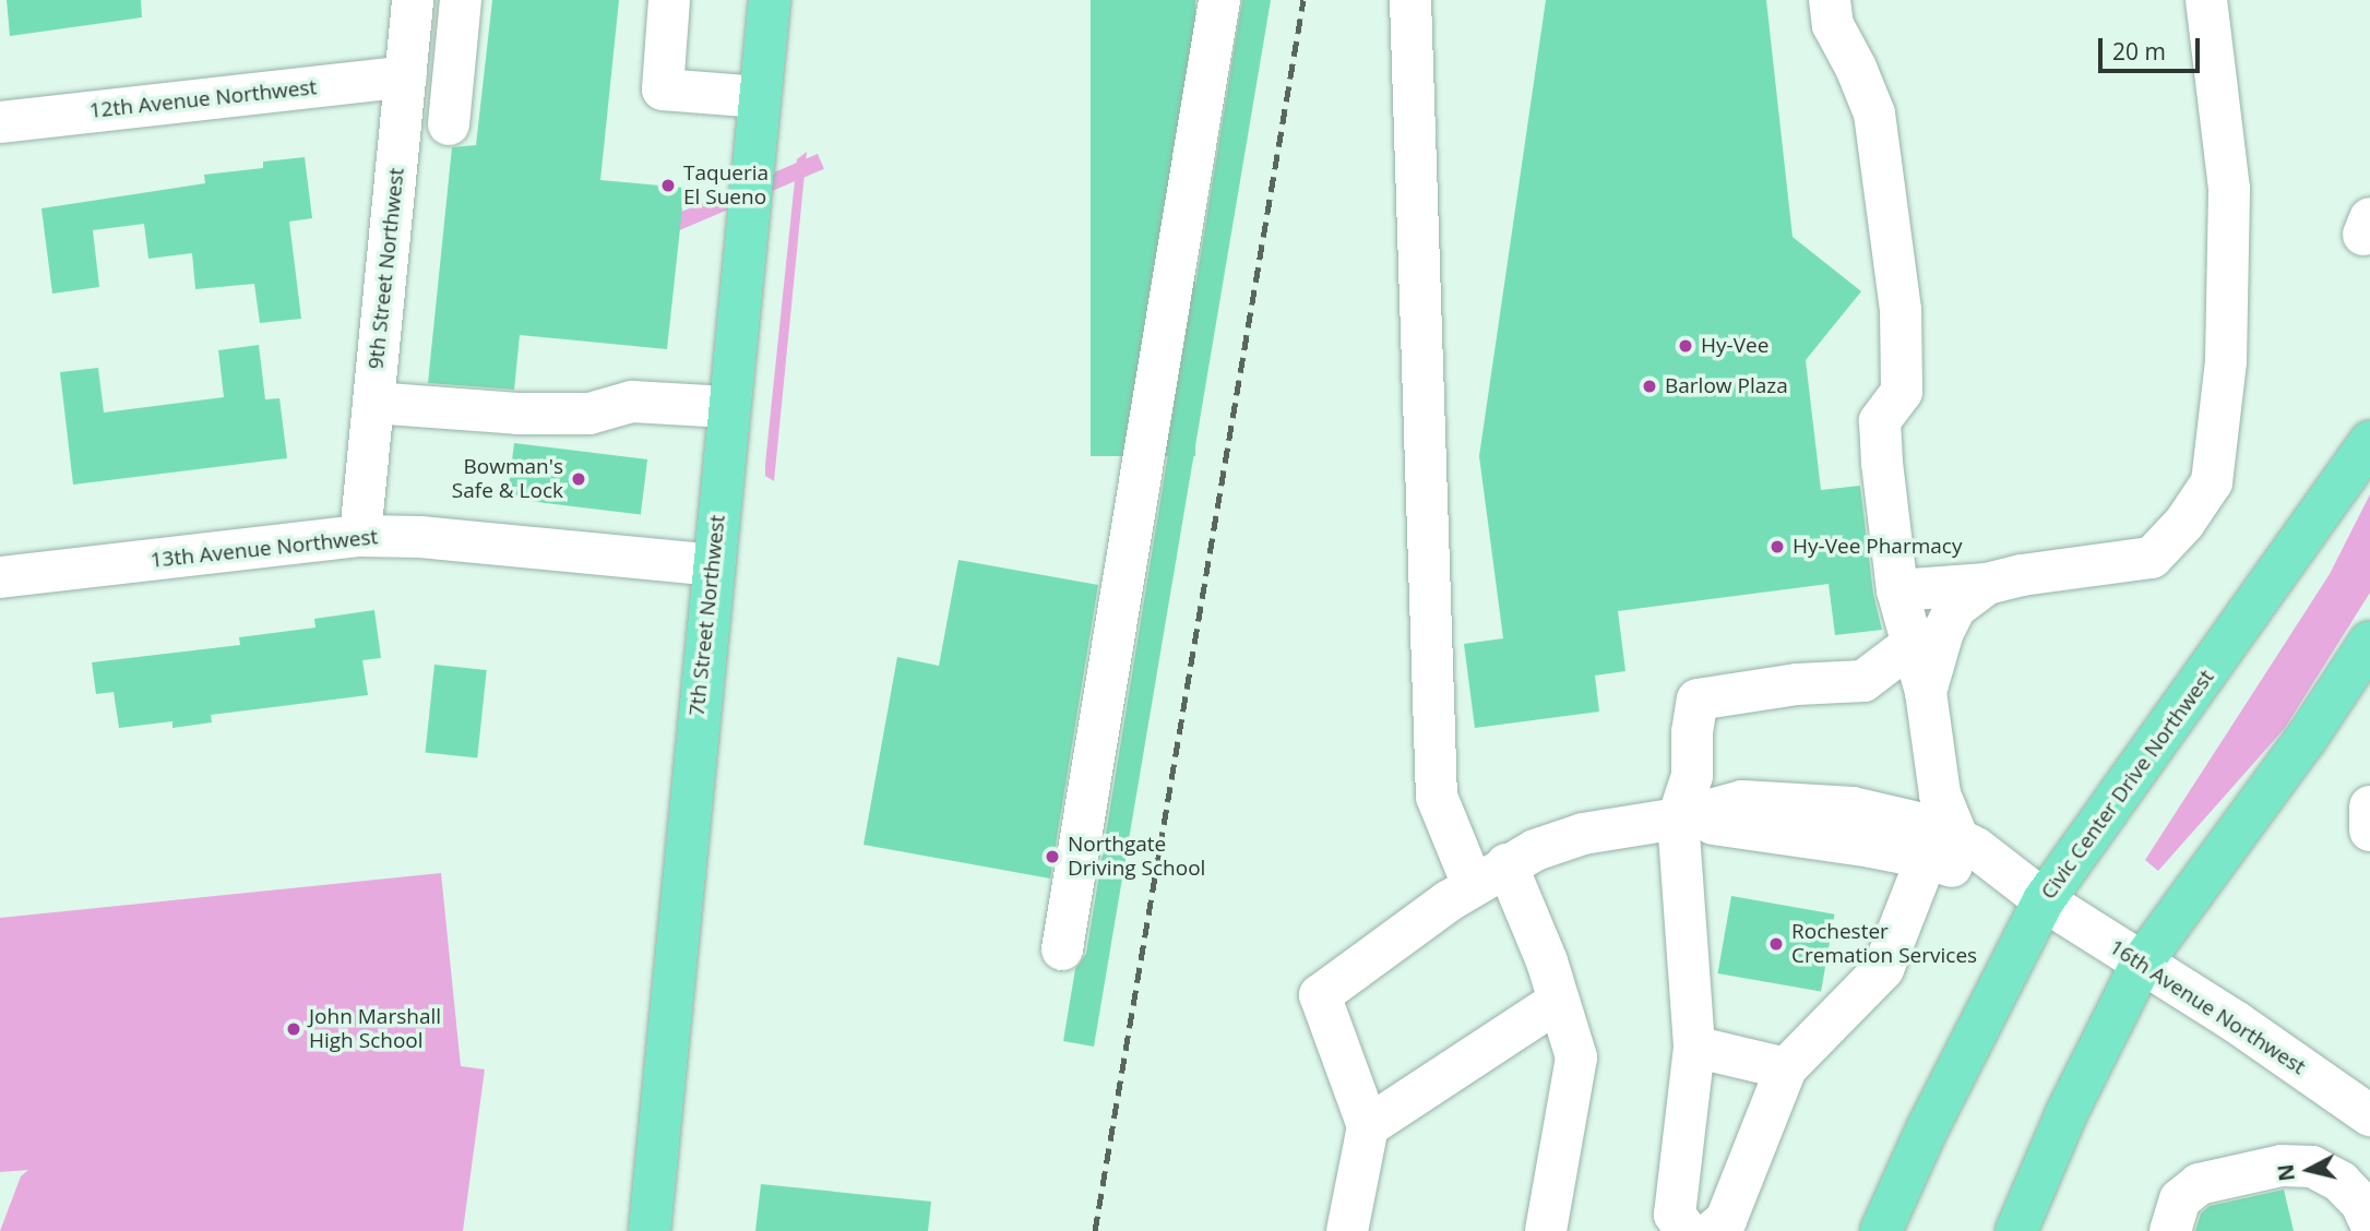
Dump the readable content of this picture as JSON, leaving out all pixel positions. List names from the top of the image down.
{
  "streets": {
    "main road": ["7th Street Northwest", "Civic Center Drive Northwest"],
    "street": [
      "12th Avenue Northwest",
      "9th Street Northwest",
      "13th Avenue Northwest",
      "16th Avenue Northwest"
    ]
  },
  "crossings": [
    ["12th Avenue Northwest", "9th Street Northwest"],
    ["9th Street Northwest", "13th Avenue Northwest"],
    ["13th Avenue Northwest", "7th Street Northwest"],
    ["Civic Center Drive Northwest", "16th Avenue Northwest"]
  ],
  "places": [
    "Taqueria El Sueno",
    "Hy-Vee",
    "Barlow Plaza",
    "Bowman's Safe & Lock",
    "Hy-Vee Pharmacy",
    "Northgate Driving School",
    "Rochester Cremation Services",
    "John Marshall High School"
  ],
  "scale_bar": "20 m",
  "north": "left"
}
